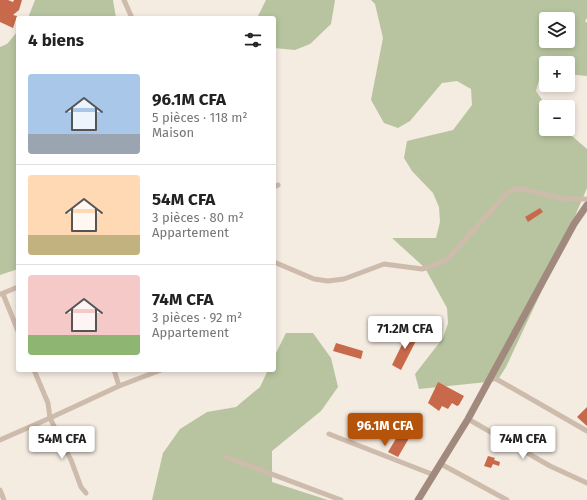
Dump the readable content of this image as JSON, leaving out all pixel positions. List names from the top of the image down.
{
  "page": {
    "map_buttons": ["+", "−"],
    "heading": "4 biens",
    "list": [
      {
        "name": "96.1M CFA",
        "note": "5 pièces · 118 m² · Maison"
      },
      {
        "name": "54M CFA",
        "note": "3 pièces · 80 m² · Appartement"
      },
      {
        "name": "74M CFA",
        "note": "3 pièces · 92 m² · Appartement"
      }
    ],
    "price": [
      "71.2M CFA",
      "96.1M CFA",
      "54M CFA",
      "74M CFA"
    ]
  }
}
